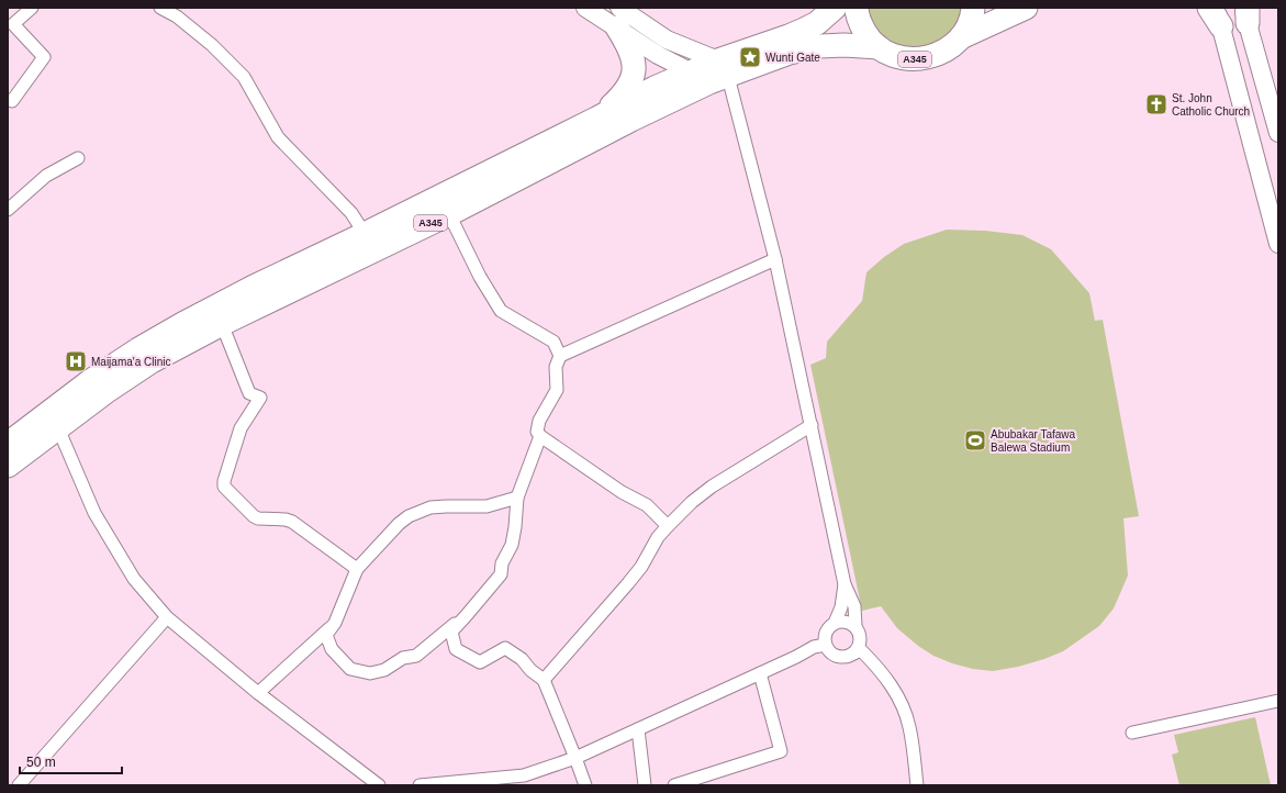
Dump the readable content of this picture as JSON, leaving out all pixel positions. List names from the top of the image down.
{
  "streets": {
    "highway": ["A345"]
  },
  "places": {
    "place": ["Wunti Gate"],
    "church": ["St. John Catholic Church"],
    "hospital": ["Maijama'a Clinic"],
    "sports": ["Abubakar Tafawa Balewa Stadium"]
  },
  "scale_bar": "50 m"
}
